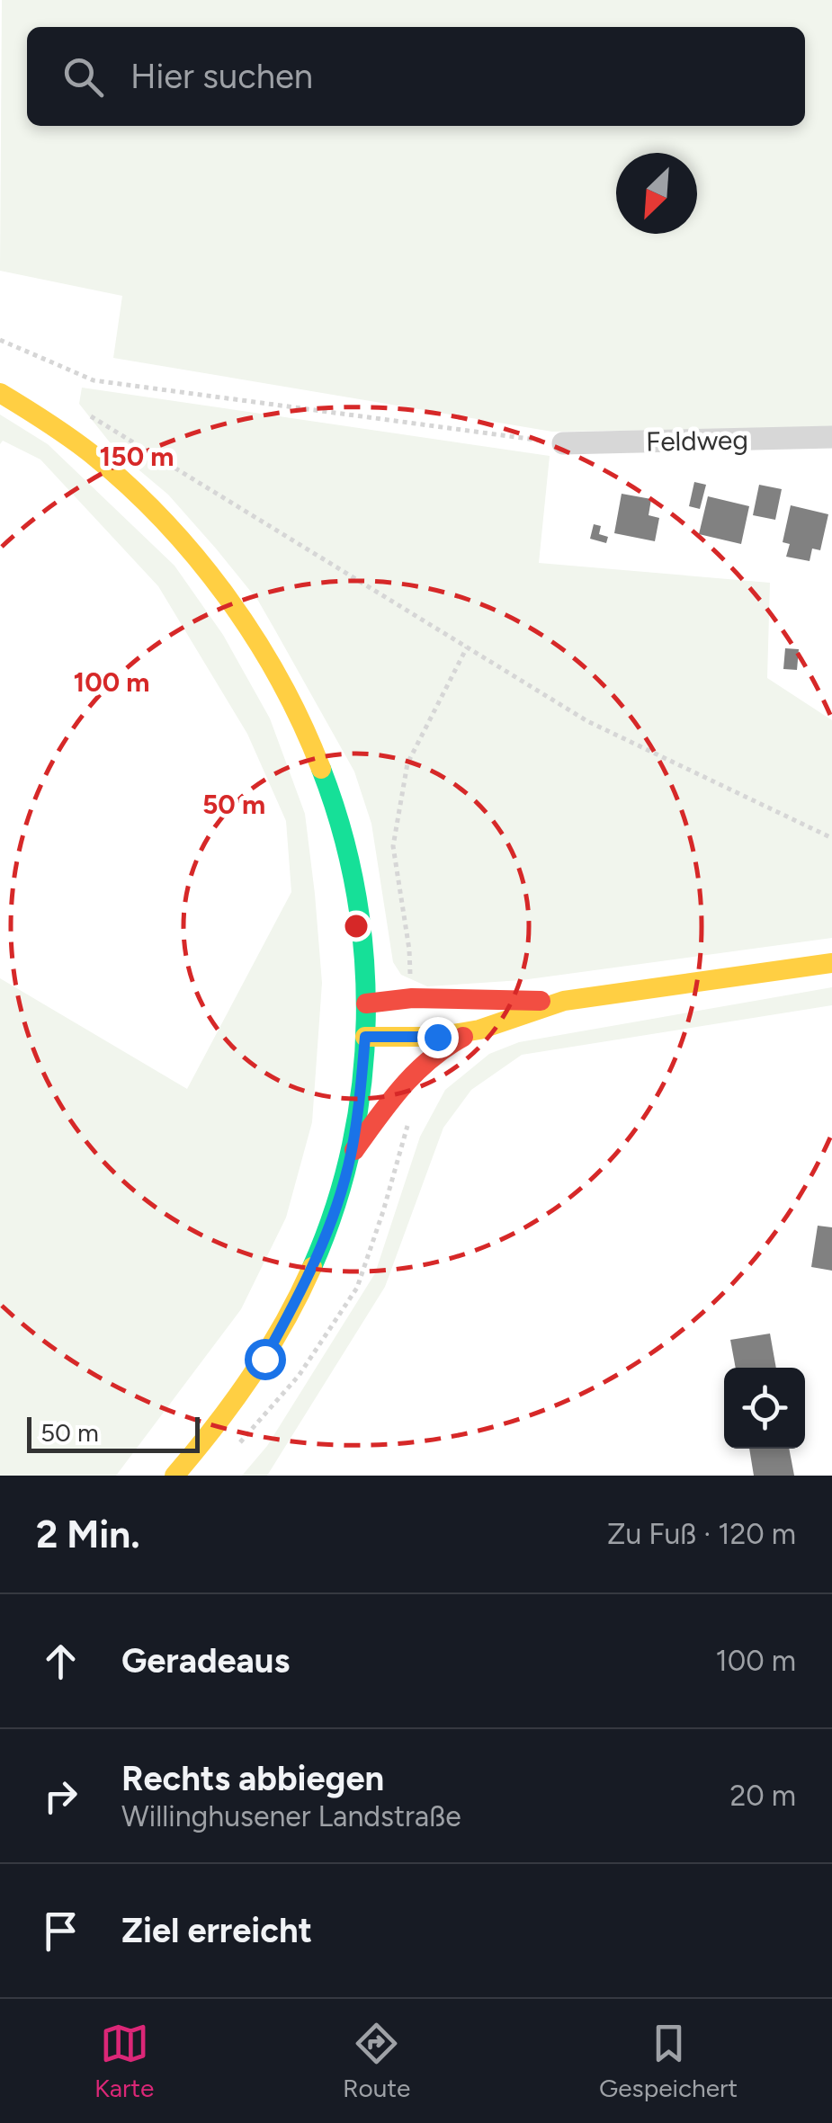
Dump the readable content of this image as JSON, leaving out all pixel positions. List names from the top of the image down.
{
  "streets": {
    "street": ["Feldweg"]
  },
  "scale_bar": "50 m",
  "north": "bottom left",
  "page": {
    "search": "Hier suchen",
    "scale": "50 m",
    "heading": ["2 Min.", "Zu Fuß · 120 m"],
    "list": [
      ["Geradeaus", "100 m"],
      ["Rechts abbiegen", "Willinghusener Landstraße", "20 m"],
      "Ziel erreicht"
    ],
    "nav": ["Karte", "Route", "Gespeichert"]
  },
  "rings": ["150 m", "100 m", "50 m"]
}
